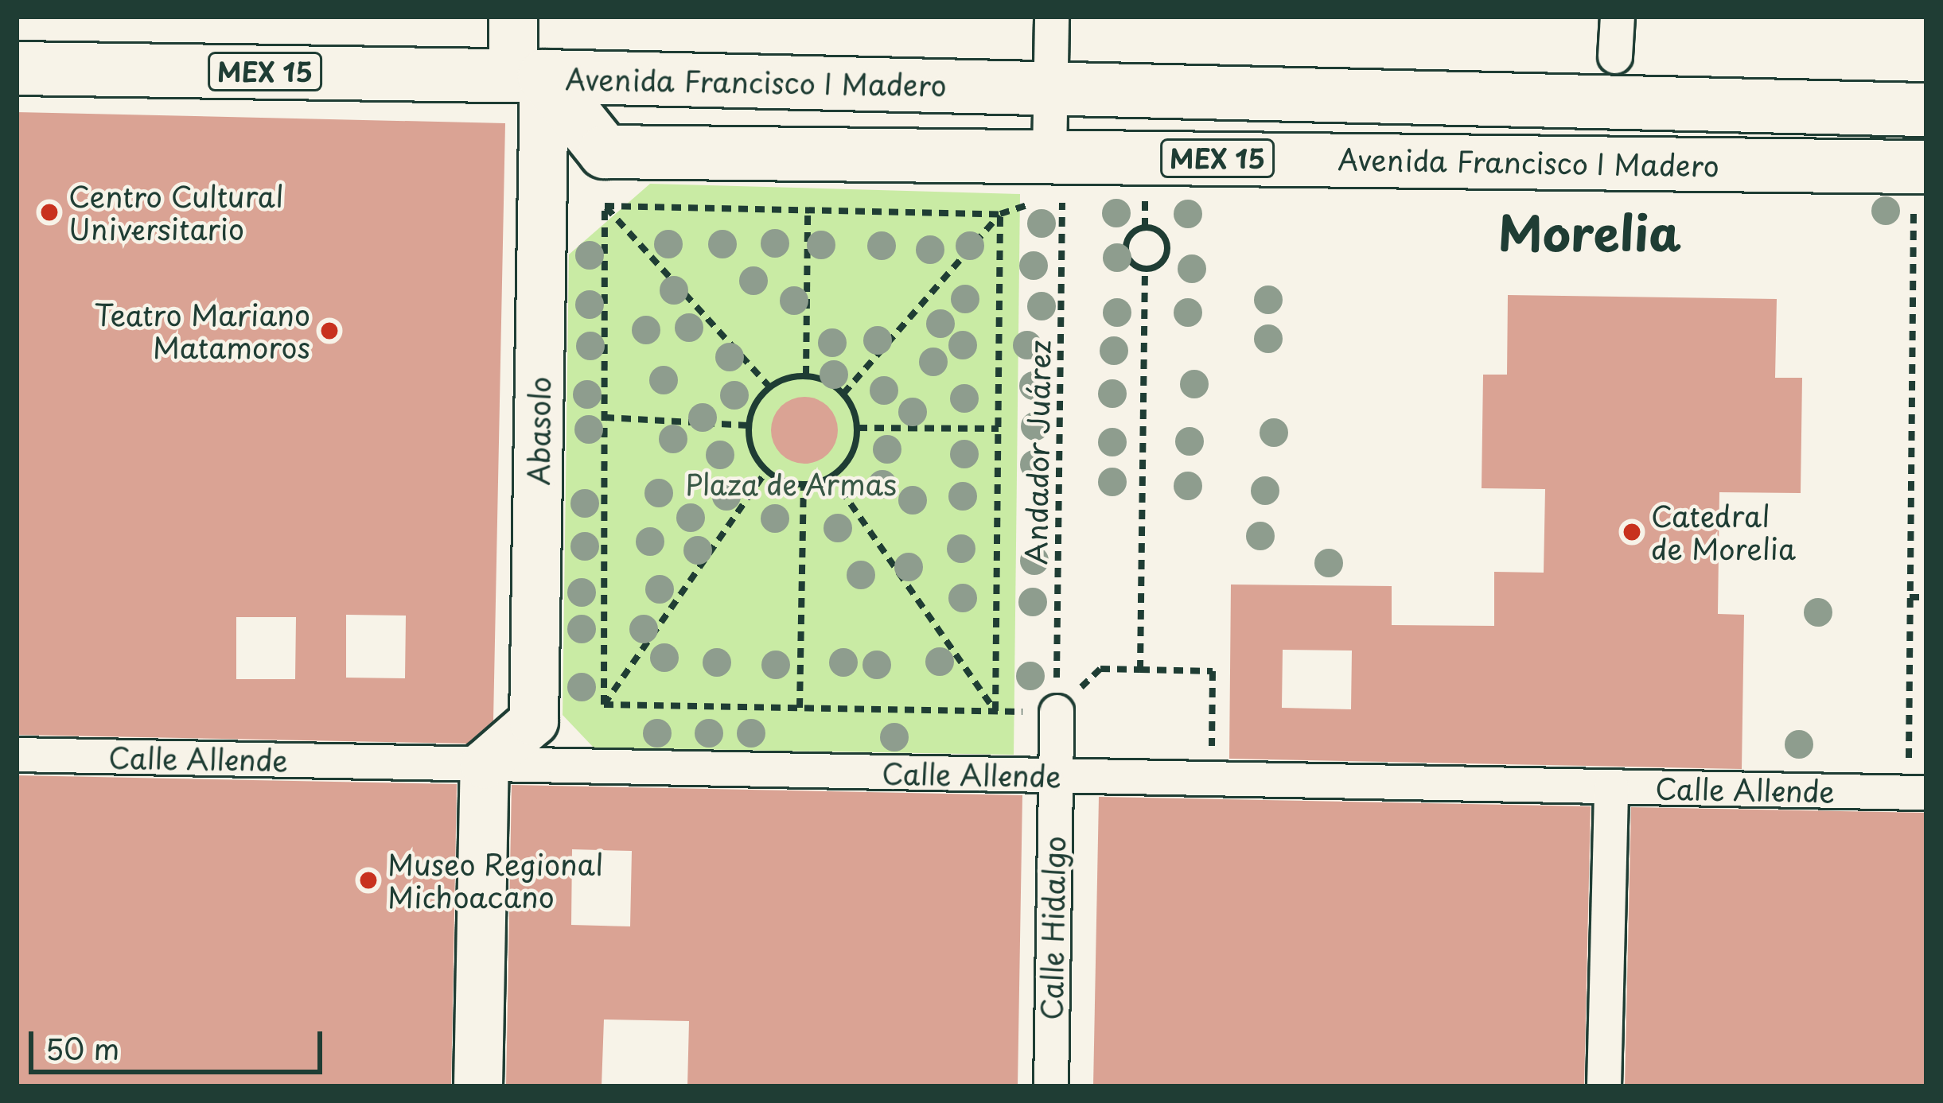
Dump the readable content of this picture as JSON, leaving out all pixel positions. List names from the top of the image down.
{
  "streets": {
    "main road": ["MEX 15", "Avenida Francisco I Madero"],
    "street": ["Abasolo", "Calle Allende", "Calle Hidalgo"],
    "path": ["Andador Juárez"]
  },
  "crossings": [
    ["MEX 15", "Avenida Francisco I Madero"],
    ["MEX 15", "Abasolo"],
    ["Avenida Francisco I Madero", "Abasolo"],
    ["Avenida Francisco I Madero", "Andador Juárez"],
    ["Abasolo", "Calle Allende"],
    ["Andador Juárez", "Calle Hidalgo"],
    ["Calle Allende", "Calle Hidalgo"]
  ],
  "districts": ["Morelia"],
  "parks": ["Plaza de Armas"],
  "places": [
    "Centro Cultural Universitario",
    "Teatro Mariano Matamoros",
    "Catedral de Morelia",
    "Museo Regional Michoacano"
  ],
  "scale_bar": "50 m"
}
